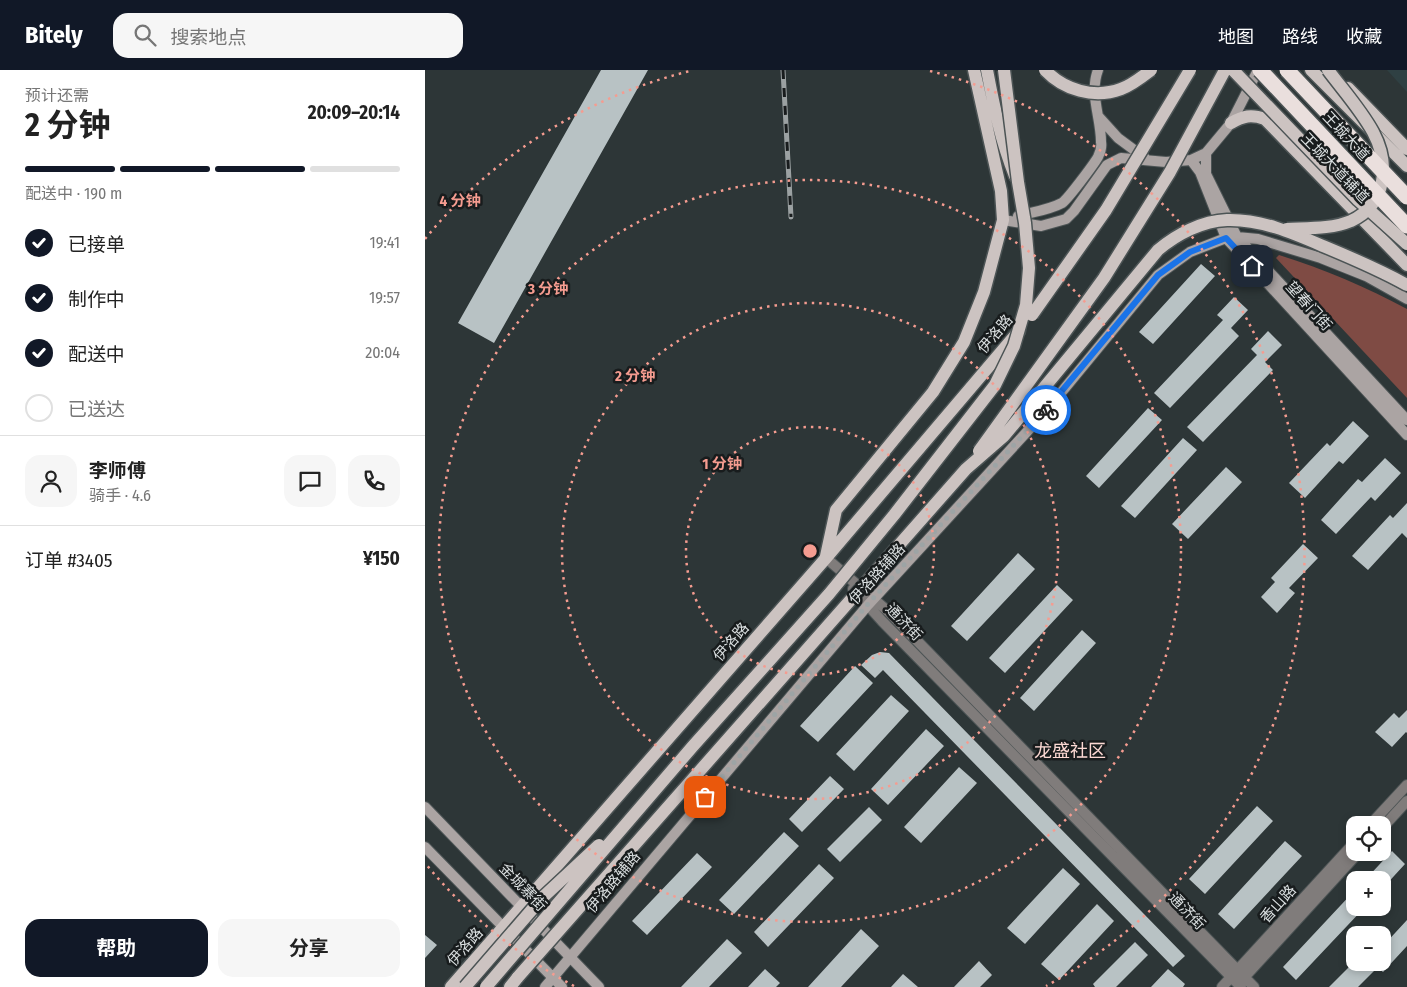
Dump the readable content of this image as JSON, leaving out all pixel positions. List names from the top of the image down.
{
  "streets": {
    "highway": ["王城大道"],
    "main road": [
      "王城大道辅道",
      "望春门街",
      "伊洛路",
      "伊洛路辅路",
      "金城寨街"
    ],
    "street": ["通济街", "香山路"]
  },
  "crossings": [
    ["望春门街", "伊洛路辅路"],
    ["伊洛路", "通济街"],
    ["伊洛路", "金城寨街"],
    ["伊洛路辅路", "通济街"],
    ["伊洛路辅路", "金城寨街"],
    ["通济街", "香山路"]
  ],
  "districts": ["龙盛社区"],
  "page": {
    "header": "Bitely",
    "search": "搜索地点",
    "nav": ["地图", "路线", "收藏"],
    "heading": ["2 分钟", "预计还需", "20:09–20:14"],
    "panel": [
      "李师傅",
      "骑手 · 4.6",
      "订单 #3405",
      "¥150"
    ],
    "bar": "配送中 · 190 m",
    "list": [
      ["已接单", "19:41"],
      ["制作中", "19:57"],
      ["配送中", "20:04"],
      "已送达"
    ],
    "map_buttons": ["+", "−"],
    "buttons": ["帮助", "分享"]
  },
  "rings": [
    "4 分钟",
    "3 分钟",
    "2 分钟",
    "1 分钟"
  ]
}
